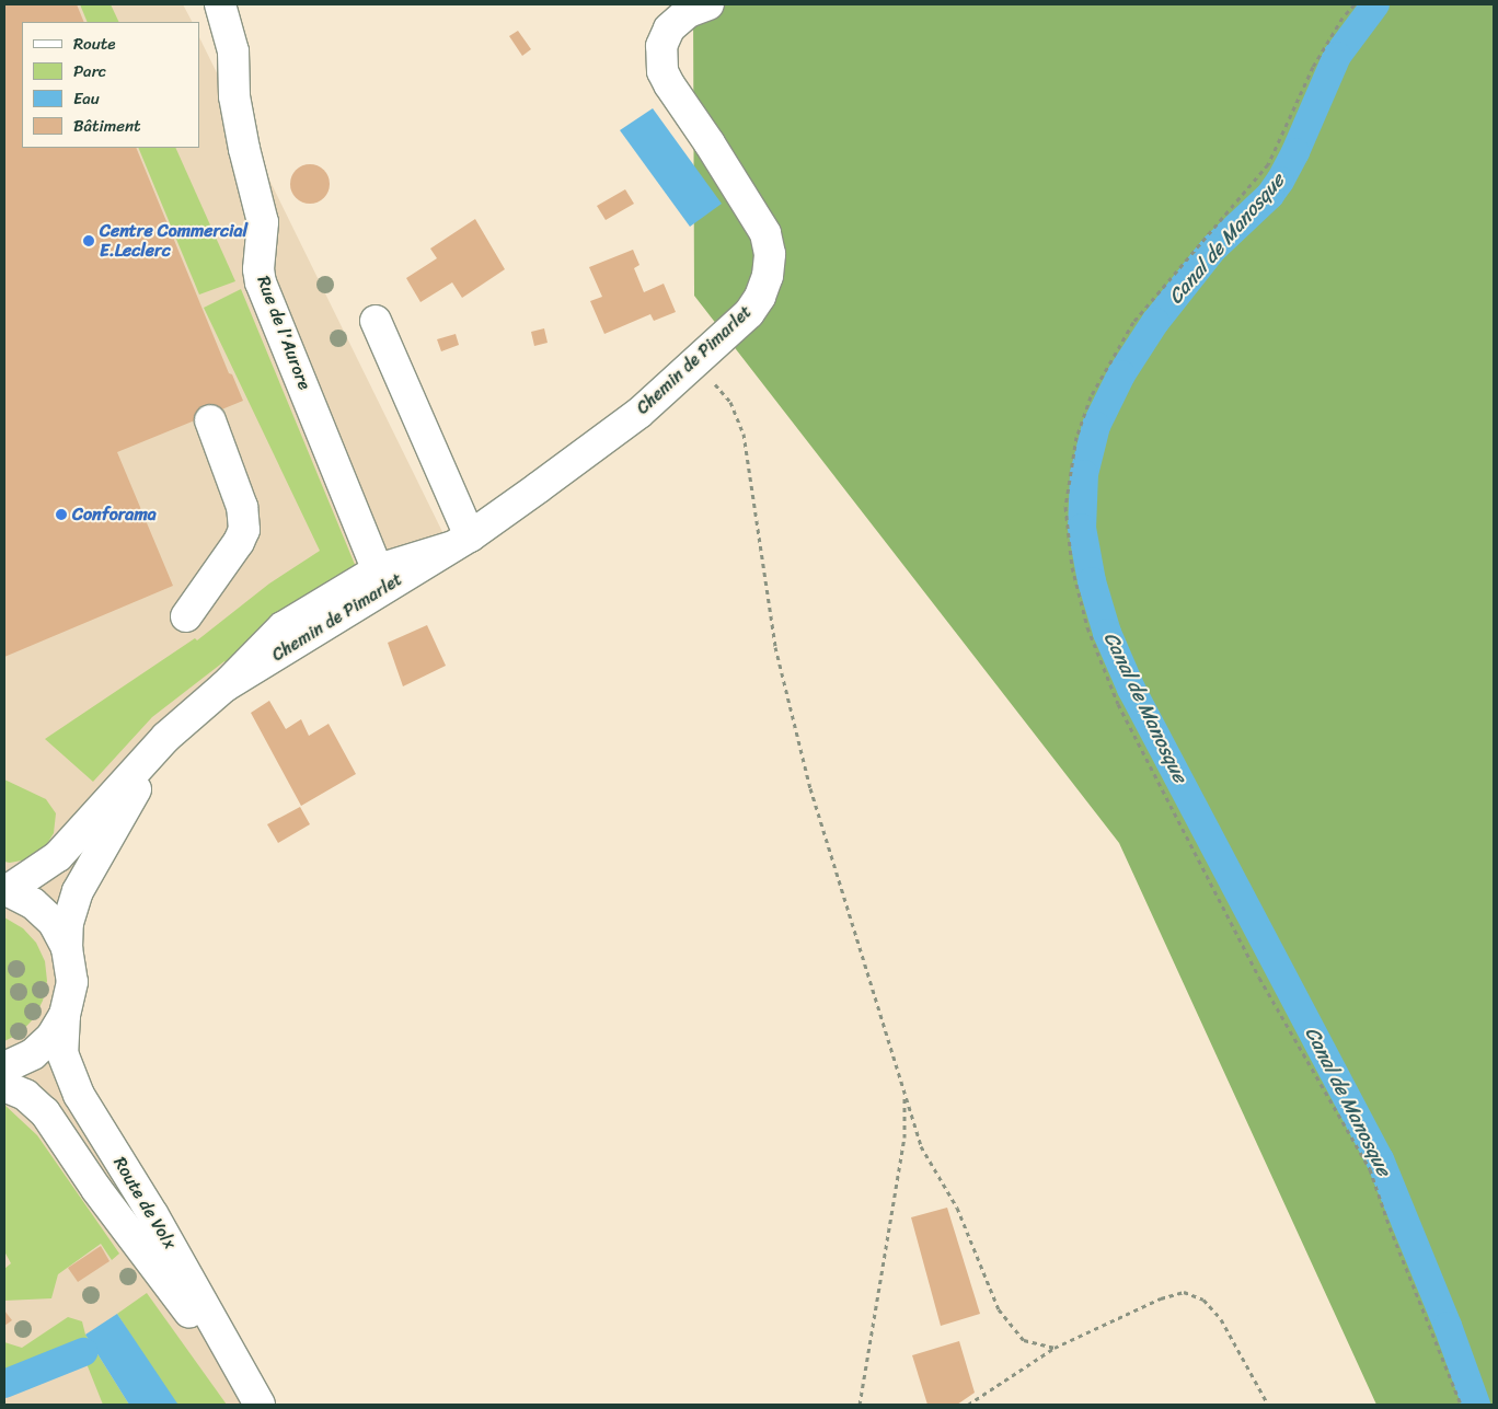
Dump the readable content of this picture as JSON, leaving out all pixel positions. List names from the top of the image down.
{
  "streets": {
    "street": ["Rue de l'Aurore", "Chemin de Pimarlet", "Route de Volx"]
  },
  "crossings": [
    ["Rue de l'Aurore", "Chemin de Pimarlet"]
  ],
  "water": ["Canal de Manosque"],
  "places": ["Centre Commercial E.Leclerc", "Conforama"],
  "legend": [
    "Route",
    "Parc",
    "Eau",
    "Bâtiment"
  ]
}
